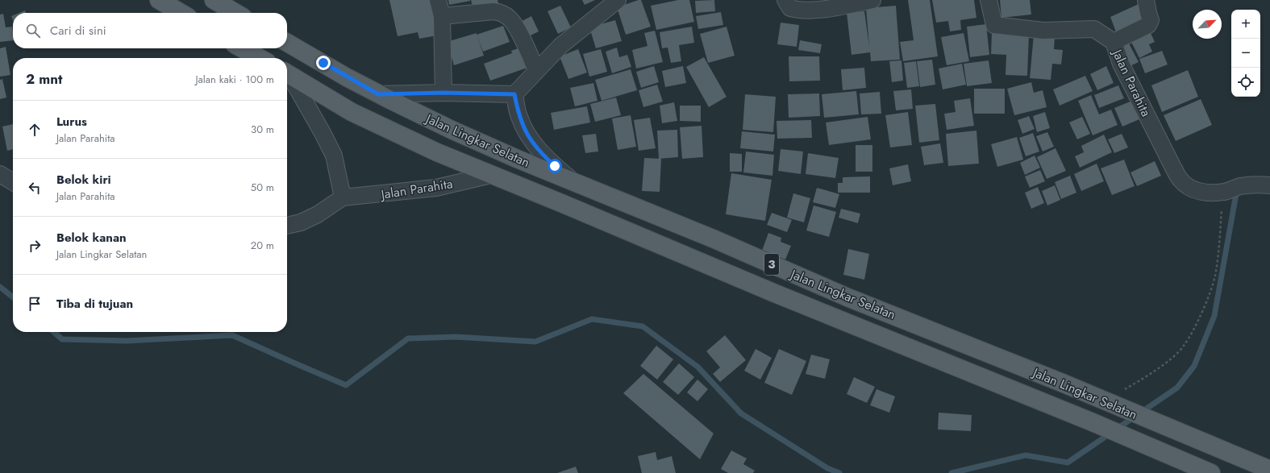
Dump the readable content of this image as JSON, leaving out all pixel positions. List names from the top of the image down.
{
  "streets": {
    "main road": ["Jalan Lingkar Selatan", "3"],
    "street": ["Jalan Parahita"]
  },
  "crossings": [
    ["Jalan Parahita", "Jalan Lingkar Selatan"]
  ],
  "north": "top right",
  "page": {
    "map_buttons": ["+", "−"],
    "search": "Cari di sini",
    "heading": ["2 mnt", "Jalan kaki · 100 m"],
    "list": [
      ["Lurus", "Jalan Parahita", "30 m"],
      ["Belok kiri", "Jalan Parahita", "50 m"],
      ["Belok kanan", "Jalan Lingkar Selatan", "20 m"],
      "Tiba di tujuan"
    ]
  }
}
